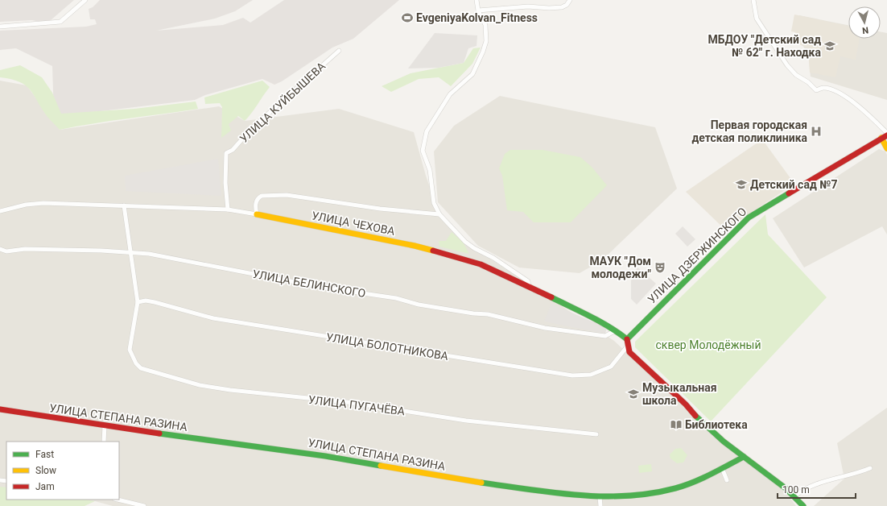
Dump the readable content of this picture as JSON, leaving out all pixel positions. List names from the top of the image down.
{
  "streets": {
    "street": [
      "УЛИЦА КУЙБЫШЕВА",
      "УЛИЦА ЧЕХОВА",
      "УЛИЦА ДЗЕРЖИНСКОГО",
      "УЛИЦА БЕЛИНСКОГО",
      "УЛИЦА БОЛОТНИКОВА",
      "УЛИЦА ПУГАЧЁВА",
      "УЛИЦА СТЕПАНА РАЗИНА"
    ]
  },
  "crossings": [
    ["УЛИЦА ЧЕХОВА", "УЛИЦА ДЗЕРЖИНСКОГО"],
    ["УЛИЦА ЧЕХОВА", "УЛИЦА БЕЛИНСКОГО"],
    ["УЛИЦА БОЛОТНИКОВА", "УЛИЦА ПУГАЧЁВА"]
  ],
  "parks": ["сквер Молодёжный"],
  "places": {
    "sports": ["EvgeniyaKolvan_Fitness"],
    "school or university": ["МБДОУ \"Детский сад № 62\" г. Находка", "Детский сад №7", "Музыкальная школа"],
    "hospital": ["Первая городская детская поликлиника"],
    "theatre": ["МАУК \"Дом молодежи\""],
    "library": ["Библиотека"]
  },
  "legend": ["Fast", "Slow", "Jam"],
  "scale_bar": "100 m",
  "north": "bottom"
}
